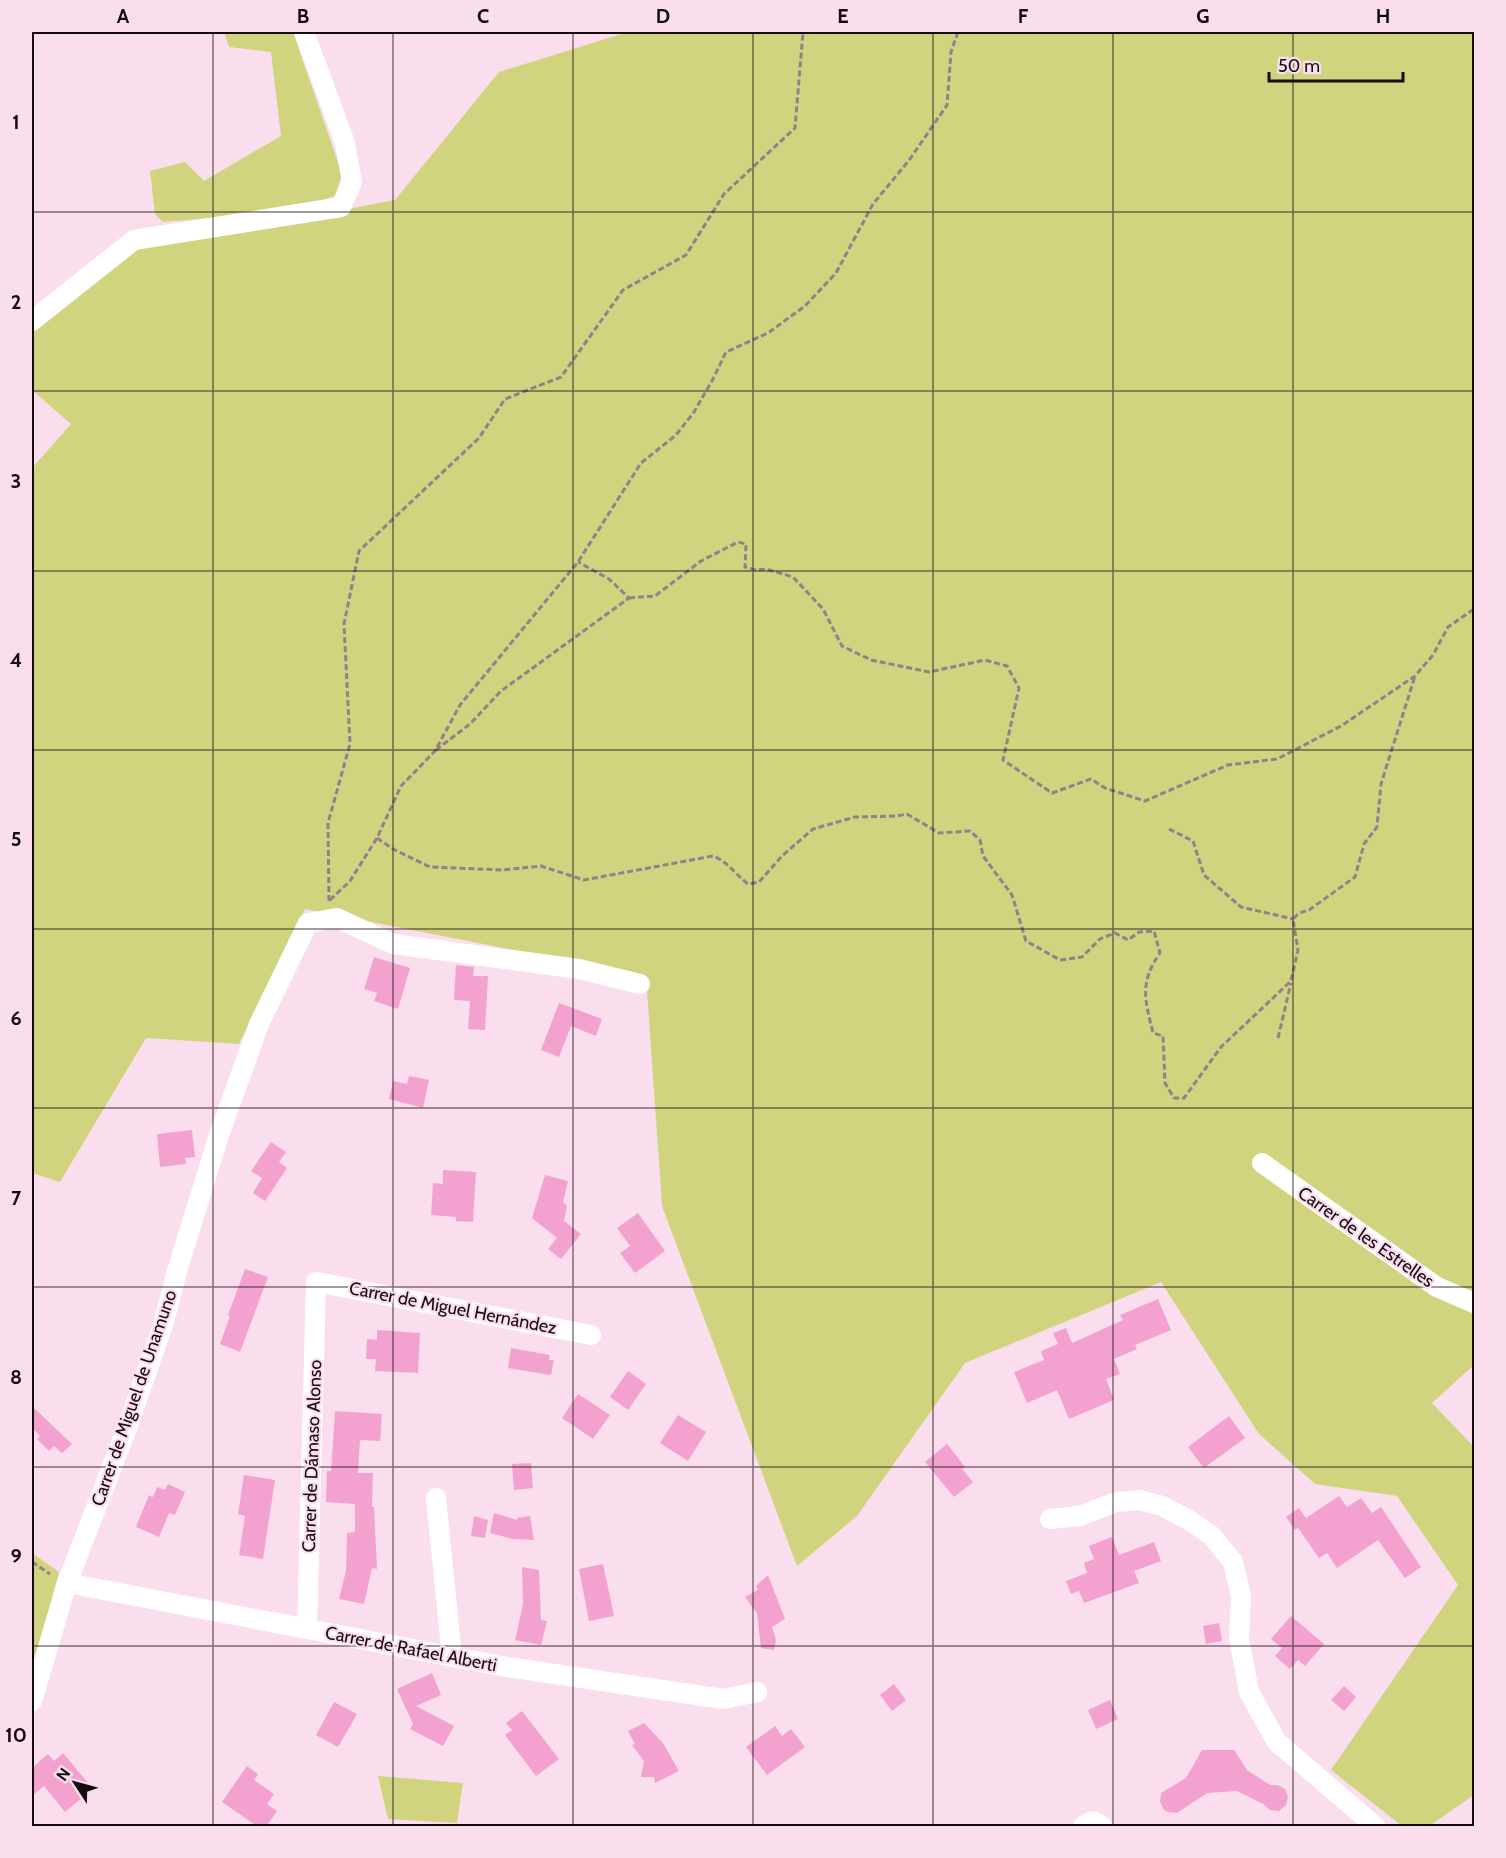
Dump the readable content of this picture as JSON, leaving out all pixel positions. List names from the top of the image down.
{
  "streets": {
    "street": [
      "Carrer de les Estrelles",
      "Carrer de Miguel Hernández",
      "Carrer de Miguel de Unamuno",
      "Carrer de Dámaso Alonso",
      "Carrer de Rafael Alberti"
    ]
  },
  "crossings": [
    ["Carrer de Miguel Hernández", "Carrer de Dámaso Alonso"],
    ["Carrer de Miguel de Unamuno", "Carrer de Rafael Alberti"],
    ["Carrer de Dámaso Alonso", "Carrer de Rafael Alberti"]
  ],
  "scale_bar": "50 m",
  "north": "top left",
  "grid": {
    "columns": [
      "A",
      "B",
      "C",
      "D",
      "E",
      "F",
      "G",
      "H"
    ],
    "rows": [
      "1",
      "2",
      "3",
      "4",
      "5",
      "6",
      "7",
      "8",
      "9",
      "10"
    ]
  }
}
